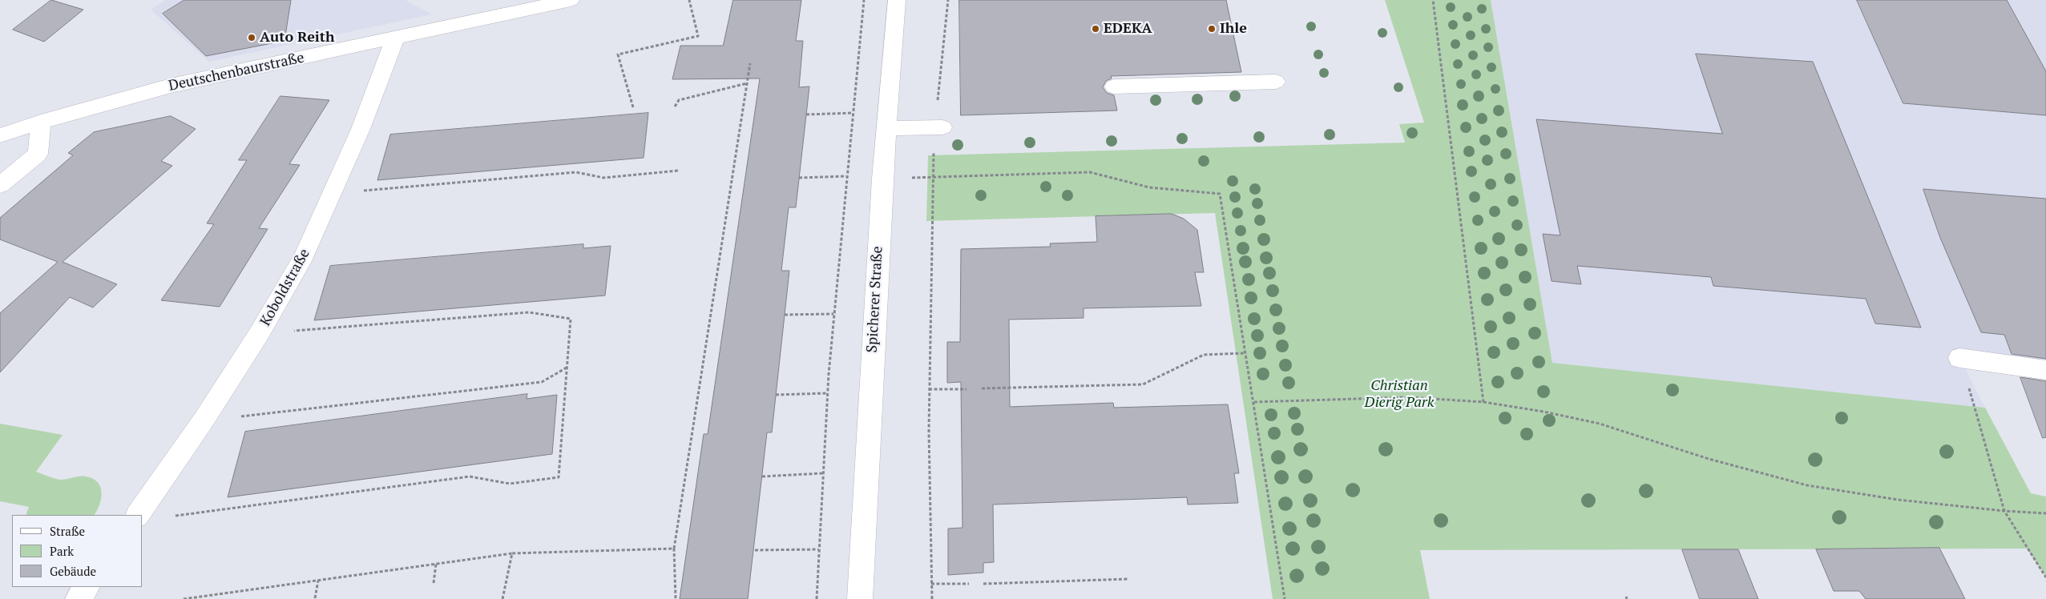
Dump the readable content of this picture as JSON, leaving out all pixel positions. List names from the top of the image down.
{
  "streets": {
    "street": ["Deutschenbaurstraße", "Koboldstraße", "Spicherer Straße"]
  },
  "crossings": [
    ["Deutschenbaurstraße", "Koboldstraße"]
  ],
  "parks": ["Christian Dierig Park"],
  "places": ["EDEKA", "Ihle", "Auto Reith"],
  "legend": ["Straße", "Park", "Gebäude"]
}
